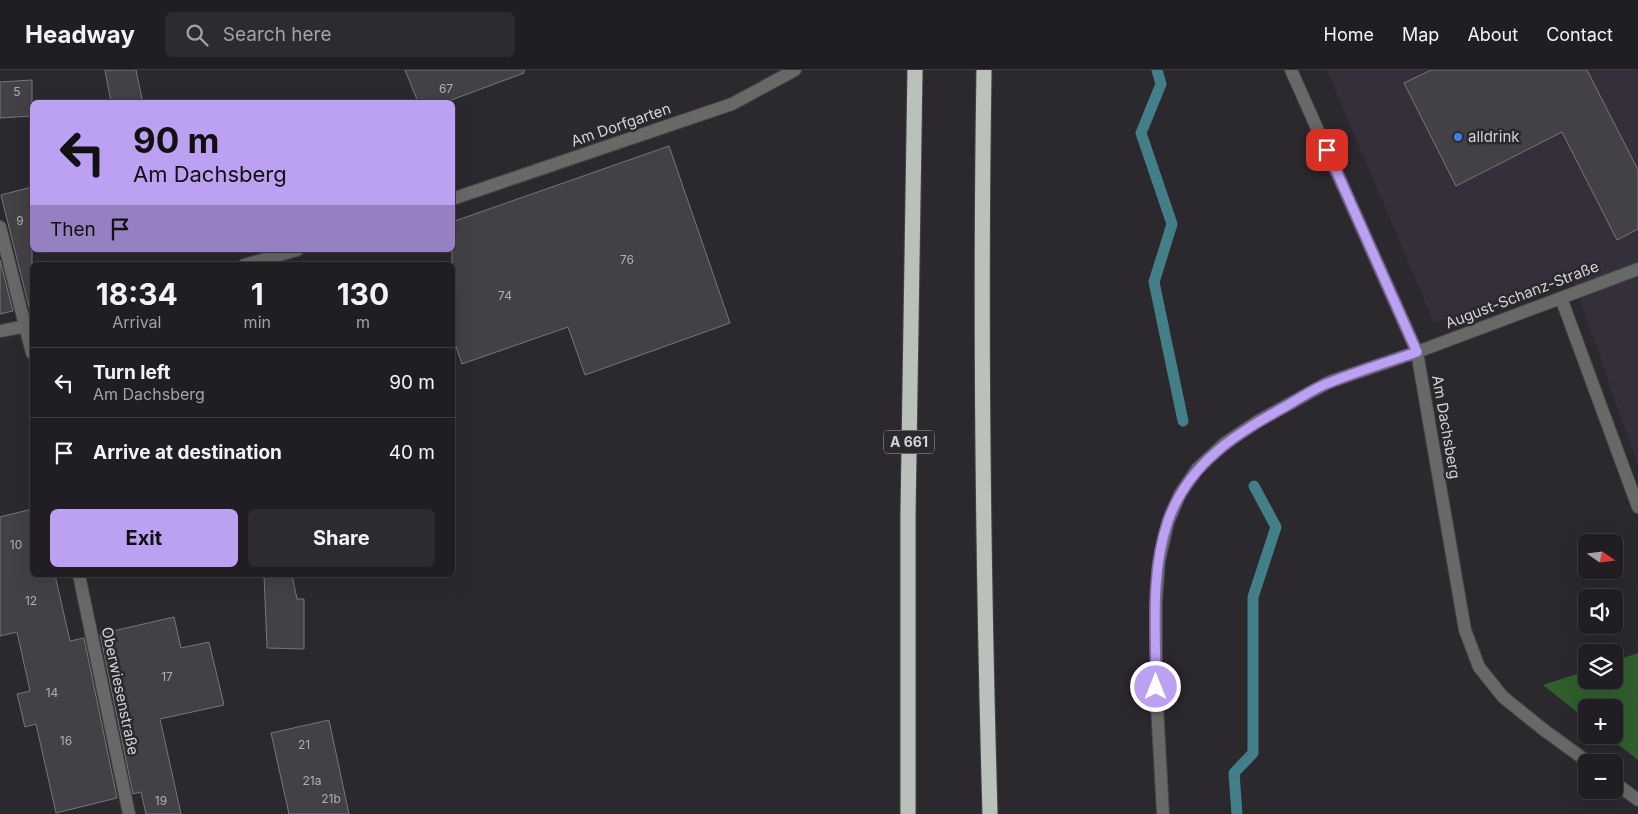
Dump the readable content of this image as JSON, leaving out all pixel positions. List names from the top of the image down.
{
  "streets": {
    "highway": ["A 661"],
    "street": [
      "Am Dorfgarten",
      "August-Schanz-Straße",
      "Am Dachsberg",
      "Oberwiesenstraße"
    ]
  },
  "crossings": [
    ["August-Schanz-Straße", "Am Dachsberg"]
  ],
  "places": ["alldrink"],
  "house_numbers": [
    "67",
    "5",
    "9",
    "76",
    "74",
    "10",
    "12",
    "17",
    "14",
    "16",
    "21",
    "21a",
    "21b",
    "19"
  ],
  "north": "right",
  "page": {
    "header": "Headway",
    "search": "Search here",
    "nav": [
      "Home",
      "Map",
      "About",
      "Contact"
    ],
    "turn": ["90 m", "Am Dachsberg"],
    "then": "Then",
    "eta": [
      "18:34",
      "Arrival",
      "1",
      "min",
      "130",
      "m"
    ],
    "list": [
      {
        "name": "Turn left",
        "note": "Am Dachsberg",
        "value": "90 m"
      },
      {
        "name": "Arrive at destination",
        "value": "40 m"
      }
    ],
    "buttons": ["Exit", "Share"],
    "map_buttons": ["+", "−"]
  }
}
